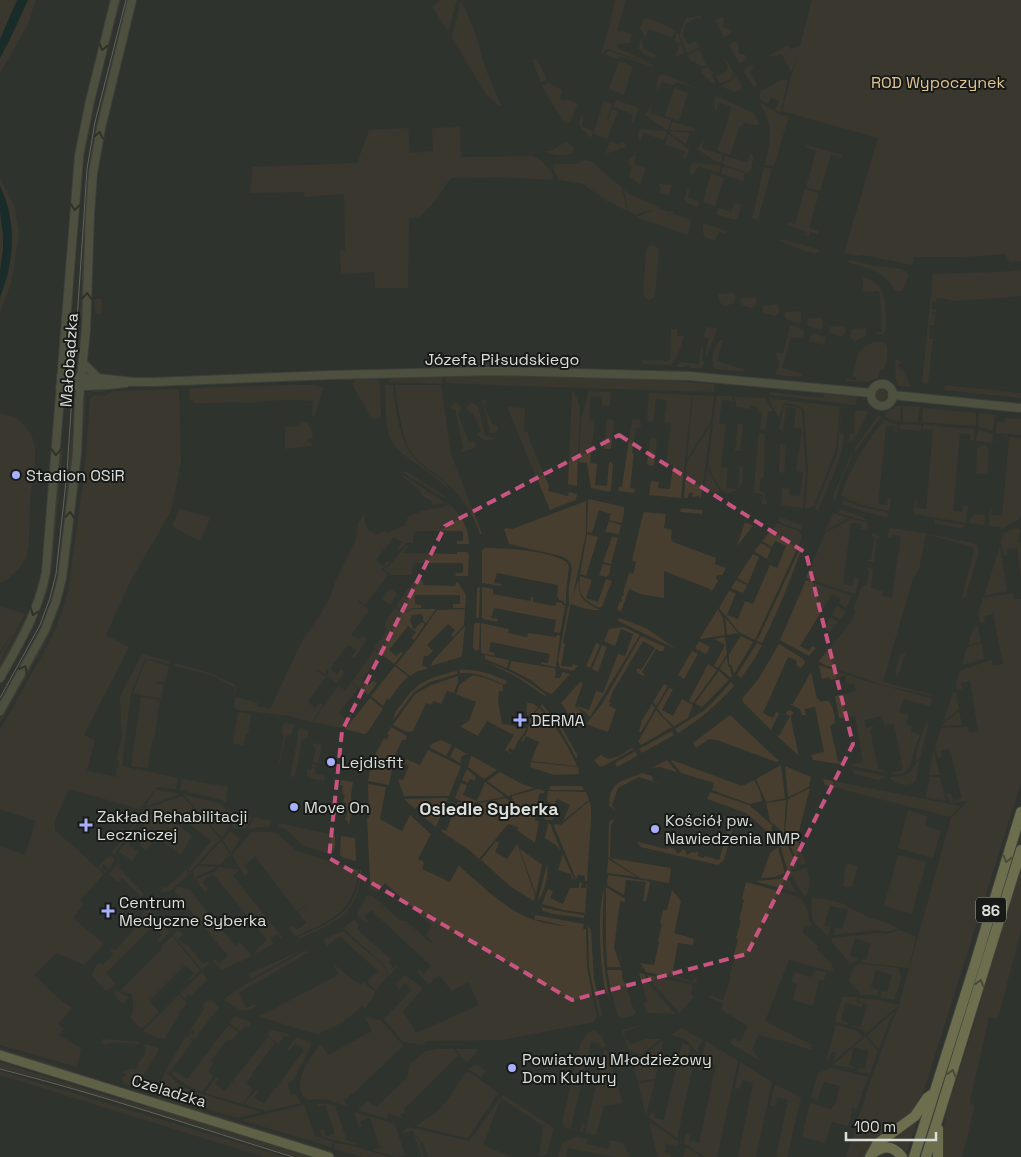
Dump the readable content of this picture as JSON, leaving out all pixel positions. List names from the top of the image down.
{
  "streets": {
    "main road": ["86", "Czeladzka"],
    "street": ["Józefa Piłsudskiego", "Małobądzka"]
  },
  "crossings": [
    ["Józefa Piłsudskiego", "Małobądzka"]
  ],
  "districts": ["Osiedle Syberka"],
  "parks": ["ROD Wypoczynek"],
  "places": {
    "other": [
      "Stadion OSiR",
      "Lejdisfit",
      "Move On",
      "Kościół pw. Nawiedzenia NMP",
      "Powiatowy Młodzieżowy Dom Kultury"
    ],
    "health": ["DERMA", "Zakład Rehabilitacji Leczniczej", "Centrum Medyczne Syberka"]
  },
  "scale_bar": "100 m"
}
